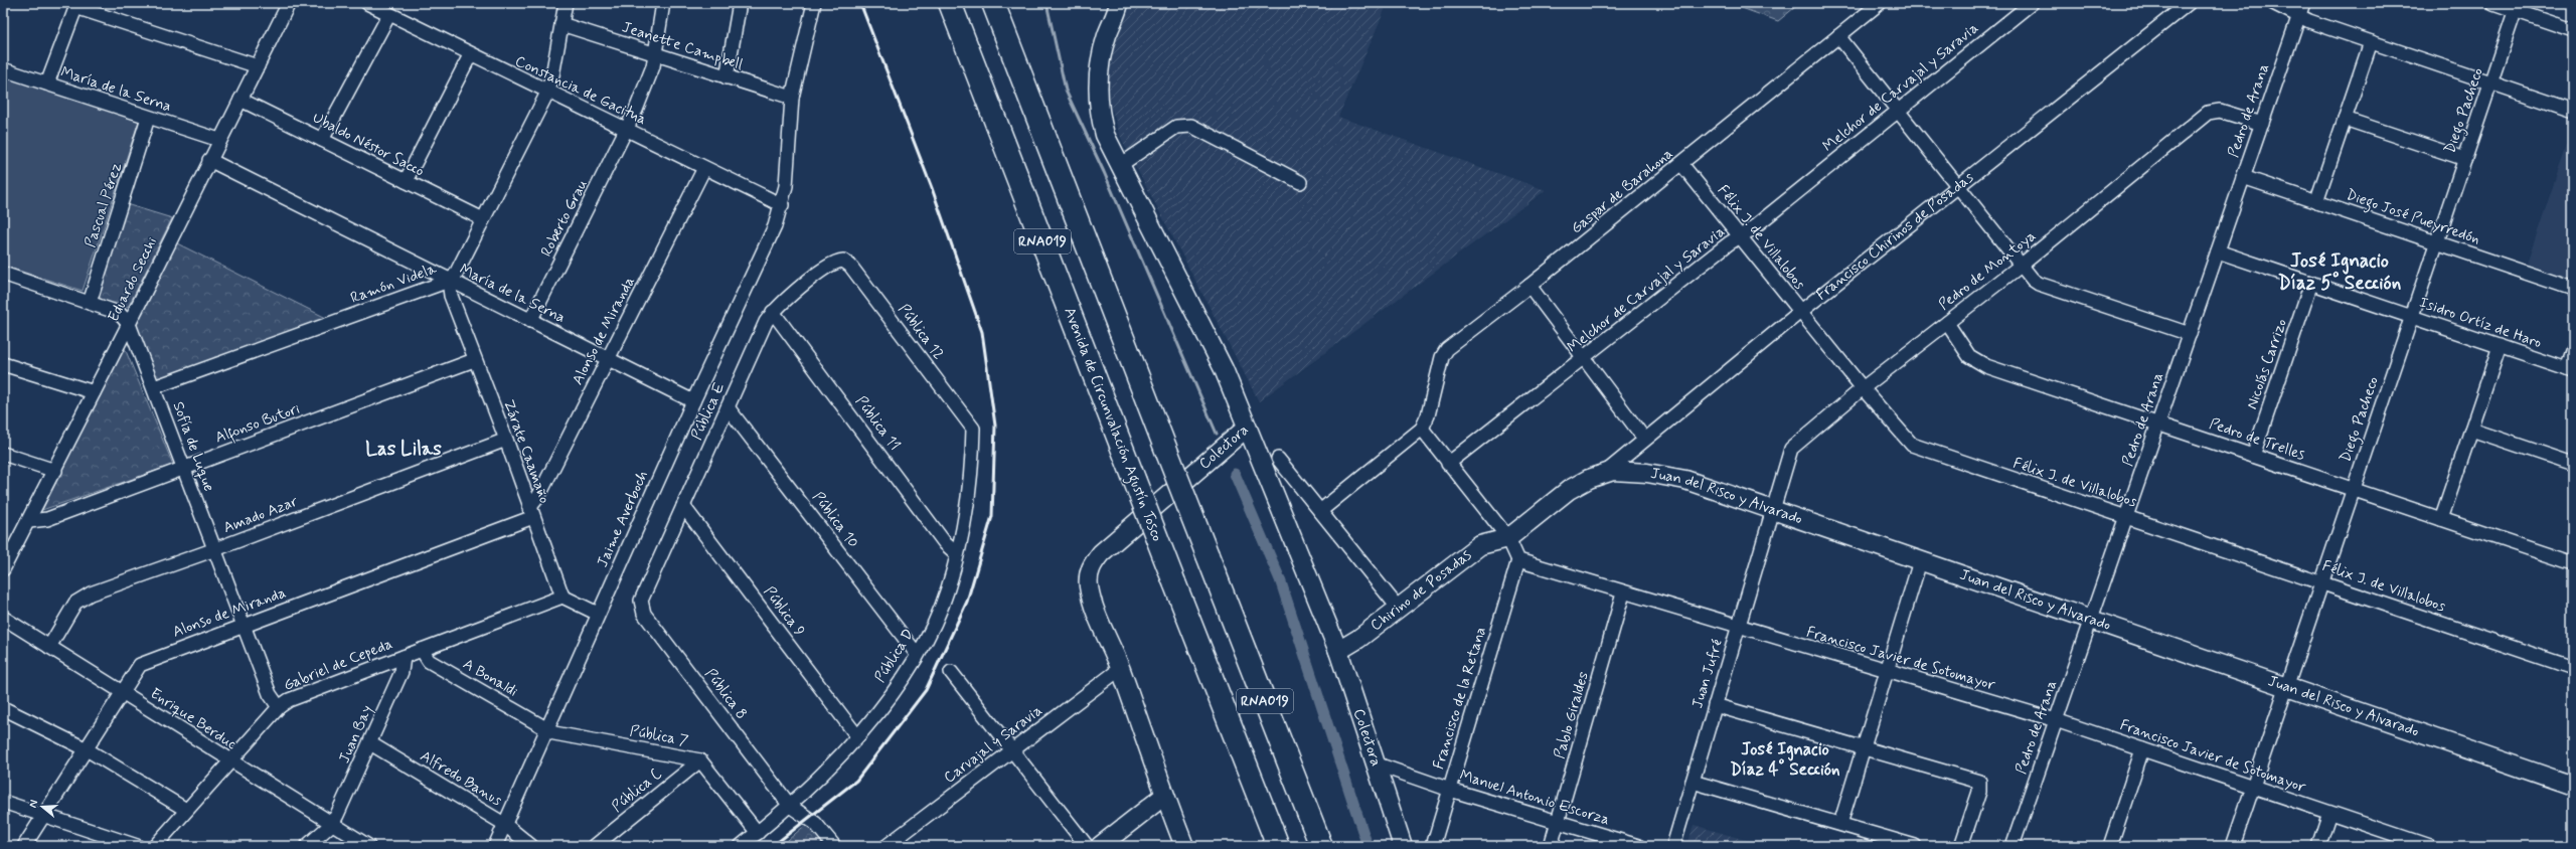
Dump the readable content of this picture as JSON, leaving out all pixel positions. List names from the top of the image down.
{
  "streets": {
    "highway": ["RNA019", "Avenida de Circunvalación Agustín Tosco"],
    "main road": ["Colectora", "Juan del Risco y Alvarado", "Chirino de Posadas"],
    "street": [
      "Jeanette Campbell",
      "Melchor de Carvajal y Saravia",
      "María de la Serna",
      "Constancia de Gacitua",
      "Pedro de Arana",
      "Diego Pacheco",
      "Ubaldo Néstor Sacco",
      "Gaspar de Barahona",
      "Pascual Pérez",
      "Diego José Pueyrredón",
      "Roberto Grau",
      "Félix J. de Villalobos",
      "Francisco Chirinos de Posadas",
      "Pedro de Montoya",
      "Eduardo Secchi",
      "Ramón Videla",
      "Isidro Ortíz de Haro",
      "Alonso de Miranda",
      "Pública 12",
      "Nicolás Carrizo",
      "Pública E",
      "Alfonso Butori",
      "Pública 11",
      "Pedro de Trelles",
      "Sofía de Luque",
      "Zárate Caamaño",
      "Amado Azar",
      "Jaime Averboch",
      "Pública 10",
      "Pública 9",
      "Pública D",
      "Francisco Javier de Sotomayor",
      "Gabriel de Cepeda",
      "Juan Jufré",
      "A Bonaldi",
      "Pública 8",
      "Francisco de la Retana",
      "Pablo Giraldes",
      "Enrique Berduc",
      "Juan Bay",
      "Pública 7",
      "Carvajal y Saravia",
      "Alfredo Banus",
      "Pública C",
      "Manuel Antonio Escorza"
    ]
  },
  "crossings": [
    ["Jeanette Campbell", "Roberto Grau"],
    ["Jeanette Campbell", "Ramón Videla"],
    ["Jeanette Campbell", "Jaime Averboch"],
    ["Melchor de Carvajal y Saravia", "Félix J. de Villalobos"],
    ["María de la Serna", "Pascual Pérez"],
    ["María de la Serna", "Roberto Grau"],
    ["María de la Serna", "Eduardo Secchi"],
    ["María de la Serna", "Ramón Videla"],
    ["María de la Serna", "Alonso de Miranda"],
    ["María de la Serna", "Zárate Caamaño"],
    ["María de la Serna", "Jaime Averboch"],
    ["Constancia de Gacitua", "Roberto Grau"],
    ["Constancia de Gacitua", "Ramón Videla"],
    ["Constancia de Gacitua", "Alonso de Miranda"],
    ["Constancia de Gacitua", "Jaime Averboch"],
    ["Pedro de Arana", "Diego José Pueyrredón"],
    ["Pedro de Arana", "Félix J. de Villalobos"],
    ["Pedro de Arana", "Pedro de Montoya"],
    ["Pedro de Arana", "Isidro Ortíz de Haro"],
    ["Pedro de Arana", "Pedro de Trelles"],
    ["Pedro de Arana", "Juan del Risco y Alvarado"],
    ["Pedro de Arana", "Francisco Javier de Sotomayor"],
    ["Diego Pacheco", "Diego José Pueyrredón"],
    ["Diego Pacheco", "Félix J. de Villalobos"],
    ["Diego Pacheco", "Isidro Ortíz de Haro"],
    ["Diego Pacheco", "Pedro de Trelles"],
    ["Diego Pacheco", "Juan del Risco y Alvarado"],
    ["Diego Pacheco", "Francisco Javier de Sotomayor"],
    ["Ubaldo Néstor Sacco", "Eduardo Secchi"],
    ["Ubaldo Néstor Sacco", "Ramón Videla"],
    ["Gaspar de Barahona", "Félix J. de Villalobos"],
    ["Pascual Pérez", "Sofía de Luque"],
    ["Félix J. de Villalobos", "Francisco Chirinos de Posadas"],
    ["Félix J. de Villalobos", "Pedro de Montoya"],
    ["Francisco Chirinos de Posadas", "Juan del Risco y Alvarado"],
    ["Pedro de Montoya", "Pedro de Trelles"],
    ["Pedro de Montoya", "Juan del Risco y Alvarado"],
    ["Pedro de Montoya", "Juan Jufré"],
    ["Eduardo Secchi", "Alfonso Butori"],
    ["Eduardo Secchi", "Sofía de Luque"],
    ["Ramón Videla", "Sofía de Luque"],
    ["Ramón Videla", "Zárate Caamaño"],
    ["Isidro Ortíz de Haro", "Nicolás Carrizo"],
    ["Alonso de Miranda", "Sofía de Luque"],
    ["Alonso de Miranda", "Zárate Caamaño"],
    ["Alonso de Miranda", "Enrique Berduc"],
    ["Pública 12", "Pública E"],
    ["Pública 12", "Pública D"],
    ["Nicolás Carrizo", "Pedro de Trelles"],
    ["Pública E", "Pública 11"],
    ["Pública E", "Pública 10"],
    ["Pública E", "Pública 9"],
    ["Pública E", "Pública 8"],
    ["Alfonso Butori", "Sofía de Luque"],
    ["Alfonso Butori", "Zárate Caamaño"],
    ["Pública 11", "Pública D"],
    ["Sofía de Luque", "Amado Azar"],
    ["Sofía de Luque", "Gabriel de Cepeda"],
    ["Zárate Caamaño", "Amado Azar"],
    ["Zárate Caamaño", "Gabriel de Cepeda"],
    ["Colectora", "Chirino de Posadas"],
    ["Colectora", "Carvajal y Saravia"],
    ["Colectora", "Manuel Antonio Escorza"],
    ["Juan del Risco y Alvarado", "Chirino de Posadas"],
    ["Juan del Risco y Alvarado", "Juan Jufré"],
    ["Amado Azar", "Enrique Berduc"],
    ["Jaime Averboch", "A Bonaldi"],
    ["Jaime Averboch", "Pública 7"],
    ["Jaime Averboch", "Alfredo Banus"],
    ["Pública 10", "Pública D"],
    ["Pública 9", "Pública D"],
    ["Pública D", "Pública 8"],
    ["Pública D", "Pública 7"],
    ["Francisco Javier de Sotomayor", "Juan Jufré"],
    ["Francisco Javier de Sotomayor", "Francisco de la Retana"],
    ["Francisco Javier de Sotomayor", "Pablo Giraldes"],
    ["Gabriel de Cepeda", "A Bonaldi"],
    ["Gabriel de Cepeda", "Enrique Berduc"],
    ["Gabriel de Cepeda", "Juan Bay"],
    ["A Bonaldi", "Pública 7"],
    ["Francisco de la Retana", "Manuel Antonio Escorza"],
    ["Pablo Giraldes", "Manuel Antonio Escorza"],
    ["Enrique Berduc", "Juan Bay"],
    ["Juan Bay", "Alfredo Banus"],
    ["Pública 7", "Pública C"]
  ],
  "districts": ["José Ignacio Díaz 5° Sección", "Las Lilas", "José Ignacio Díaz 4° Sección"],
  "north": "left"
}
